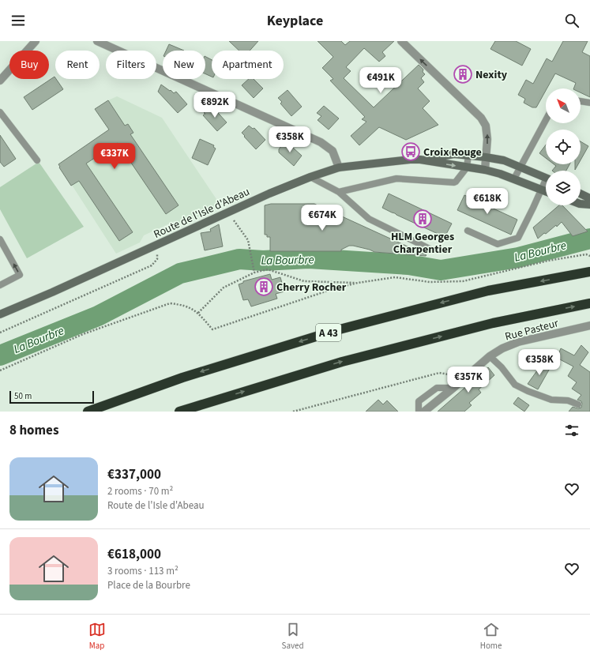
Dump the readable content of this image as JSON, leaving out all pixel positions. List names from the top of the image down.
{
  "streets": {
    "highway": ["A 43"],
    "street": ["Route de l'Isle d'Abeau", "Rue Pasteur"]
  },
  "water": ["La Bourbre"],
  "places": {
    "building": ["Nexity", "HLM Georges Charpentier", "Cherry Rocher"],
    "bus stop": ["Croix Rouge"]
  },
  "scale_bar": "50 m",
  "north": "top left",
  "page": {
    "header": "Keyplace",
    "chip": [
      "Buy",
      "Rent",
      "Filters",
      "New",
      "Apartment"
    ],
    "price": [
      "€491K",
      "€892K",
      "€358K",
      "€337K",
      "€618K",
      "€674K",
      "€358K",
      "€357K"
    ],
    "scale": "50 m",
    "heading": "8 homes",
    "list": [
      {
        "name": "€337,000",
        "note": "2 rooms · 70 m² · Route de l'Isle d'Abeau"
      },
      {
        "name": "€618,000",
        "note": "3 rooms · 113 m² · Place de la Bourbre"
      }
    ],
    "tabs": ["Map", "Saved", "Home"]
  }
}
